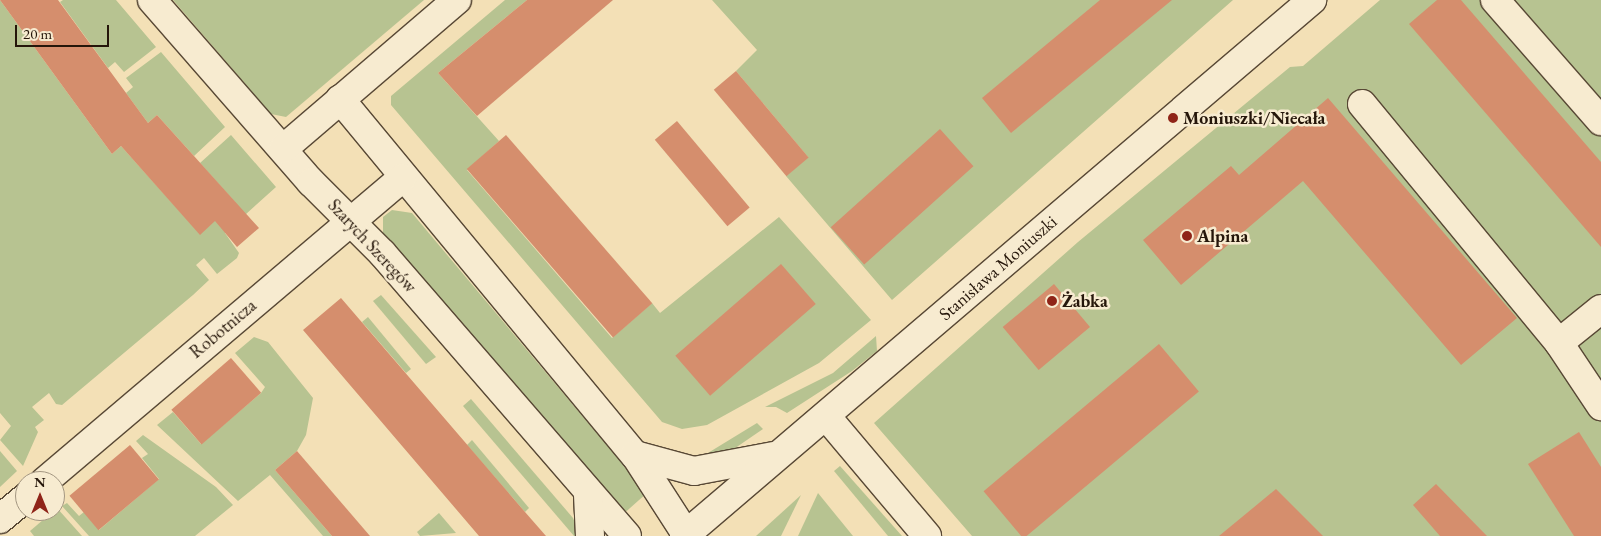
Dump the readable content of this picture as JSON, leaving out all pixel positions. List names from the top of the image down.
{
  "streets": {
    "street": ["Szarych Szeregów", "Stanisława Moniuszki", "Robotnicza"]
  },
  "crossings": [
    ["Szarych Szeregów", "Robotnicza"]
  ],
  "places": ["Moniuszki/Niecała", "Alpina", "Żabka"],
  "scale_bar": "20 m",
  "north": "top"
}
